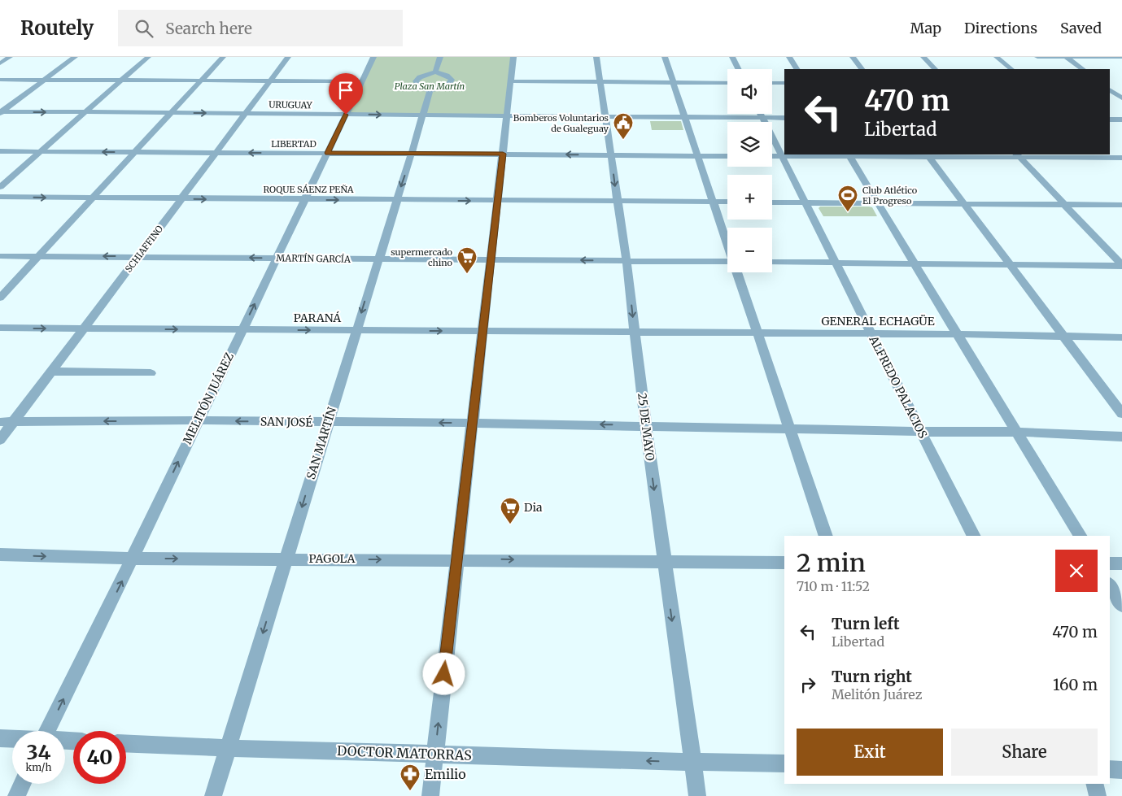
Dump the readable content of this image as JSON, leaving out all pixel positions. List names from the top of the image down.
{
  "streets": {
    "street": [
      "URUGUAY",
      "LIBERTAD",
      "ROQUE SÁENZ PEÑA",
      "SCHIAFFINO",
      "MARTÍN GARCÍA",
      "PARANÁ",
      "GENERAL ECHAGÜE",
      "ALFREDO PALACIOS",
      "MELITÓN JUÁREZ",
      "SAN JOSÉ",
      "25 DE MAYO",
      "SAN MARTÍN",
      "PAGOLA",
      "DOCTOR MATORRAS"
    ]
  },
  "crossings": [
    ["URUGUAY", "SCHIAFFINO"],
    ["URUGUAY", "ALFREDO PALACIOS"],
    ["URUGUAY", "MELITÓN JUÁREZ"],
    ["URUGUAY", "25 DE MAYO"],
    ["URUGUAY", "SAN MARTÍN"],
    ["LIBERTAD", "SCHIAFFINO"],
    ["LIBERTAD", "MELITÓN JUÁREZ"],
    ["LIBERTAD", "25 DE MAYO"],
    ["LIBERTAD", "SAN MARTÍN"],
    ["ROQUE SÁENZ PEÑA", "SCHIAFFINO"],
    ["ROQUE SÁENZ PEÑA", "MELITÓN JUÁREZ"],
    ["ROQUE SÁENZ PEÑA", "25 DE MAYO"],
    ["ROQUE SÁENZ PEÑA", "SAN MARTÍN"],
    ["SCHIAFFINO", "MARTÍN GARCÍA"],
    ["SCHIAFFINO", "PARANÁ"],
    ["SCHIAFFINO", "SAN JOSÉ"],
    ["MARTÍN GARCÍA", "MELITÓN JUÁREZ"],
    ["MARTÍN GARCÍA", "25 DE MAYO"],
    ["MARTÍN GARCÍA", "SAN MARTÍN"],
    ["PARANÁ", "GENERAL ECHAGÜE"],
    ["PARANÁ", "MELITÓN JUÁREZ"],
    ["PARANÁ", "25 DE MAYO"],
    ["PARANÁ", "SAN MARTÍN"],
    ["GENERAL ECHAGÜE", "ALFREDO PALACIOS"],
    ["GENERAL ECHAGÜE", "25 DE MAYO"],
    ["ALFREDO PALACIOS", "SAN JOSÉ"],
    ["MELITÓN JUÁREZ", "SAN JOSÉ"],
    ["MELITÓN JUÁREZ", "PAGOLA"],
    ["SAN JOSÉ", "25 DE MAYO"],
    ["SAN JOSÉ", "SAN MARTÍN"],
    ["25 DE MAYO", "PAGOLA"],
    ["25 DE MAYO", "DOCTOR MATORRAS"],
    ["SAN MARTÍN", "PAGOLA"],
    ["SAN MARTÍN", "DOCTOR MATORRAS"]
  ],
  "one_way": [
    "ROQUE SÁENZ PEÑA",
    "MARTÍN GARCÍA",
    "PARANÁ",
    "MELITÓN JUÁREZ",
    "SAN JOSÉ",
    "25 DE MAYO",
    "SAN MARTÍN",
    "PAGOLA",
    "DOCTOR MATORRAS"
  ],
  "parks": ["Plaza San Martín"],
  "places": {
    "public building": ["Bomberos Voluntarios de Gualeguay"],
    "sports": ["Club Atlético El Progreso"],
    "supermarket": ["supermercado chino", "Dia"],
    "pharmacy": ["Emilio"]
  },
  "page": {
    "header": "Routely",
    "search": "Search here",
    "nav": ["Map", "Directions", "Saved"],
    "map_buttons": ["+", "−"],
    "turn": ["470 m", "Libertad"],
    "heading": ["2 min", "710 m · 11:52"],
    "list": [
      {
        "name": "Turn left",
        "note": "Libertad",
        "value": "470 m"
      },
      {
        "name": "Turn right",
        "note": "Melitón Juárez",
        "value": "160 m"
      }
    ],
    "buttons": ["Exit", "Share"],
    "speed": "34 km/h",
    "limit": "40"
  }
}
